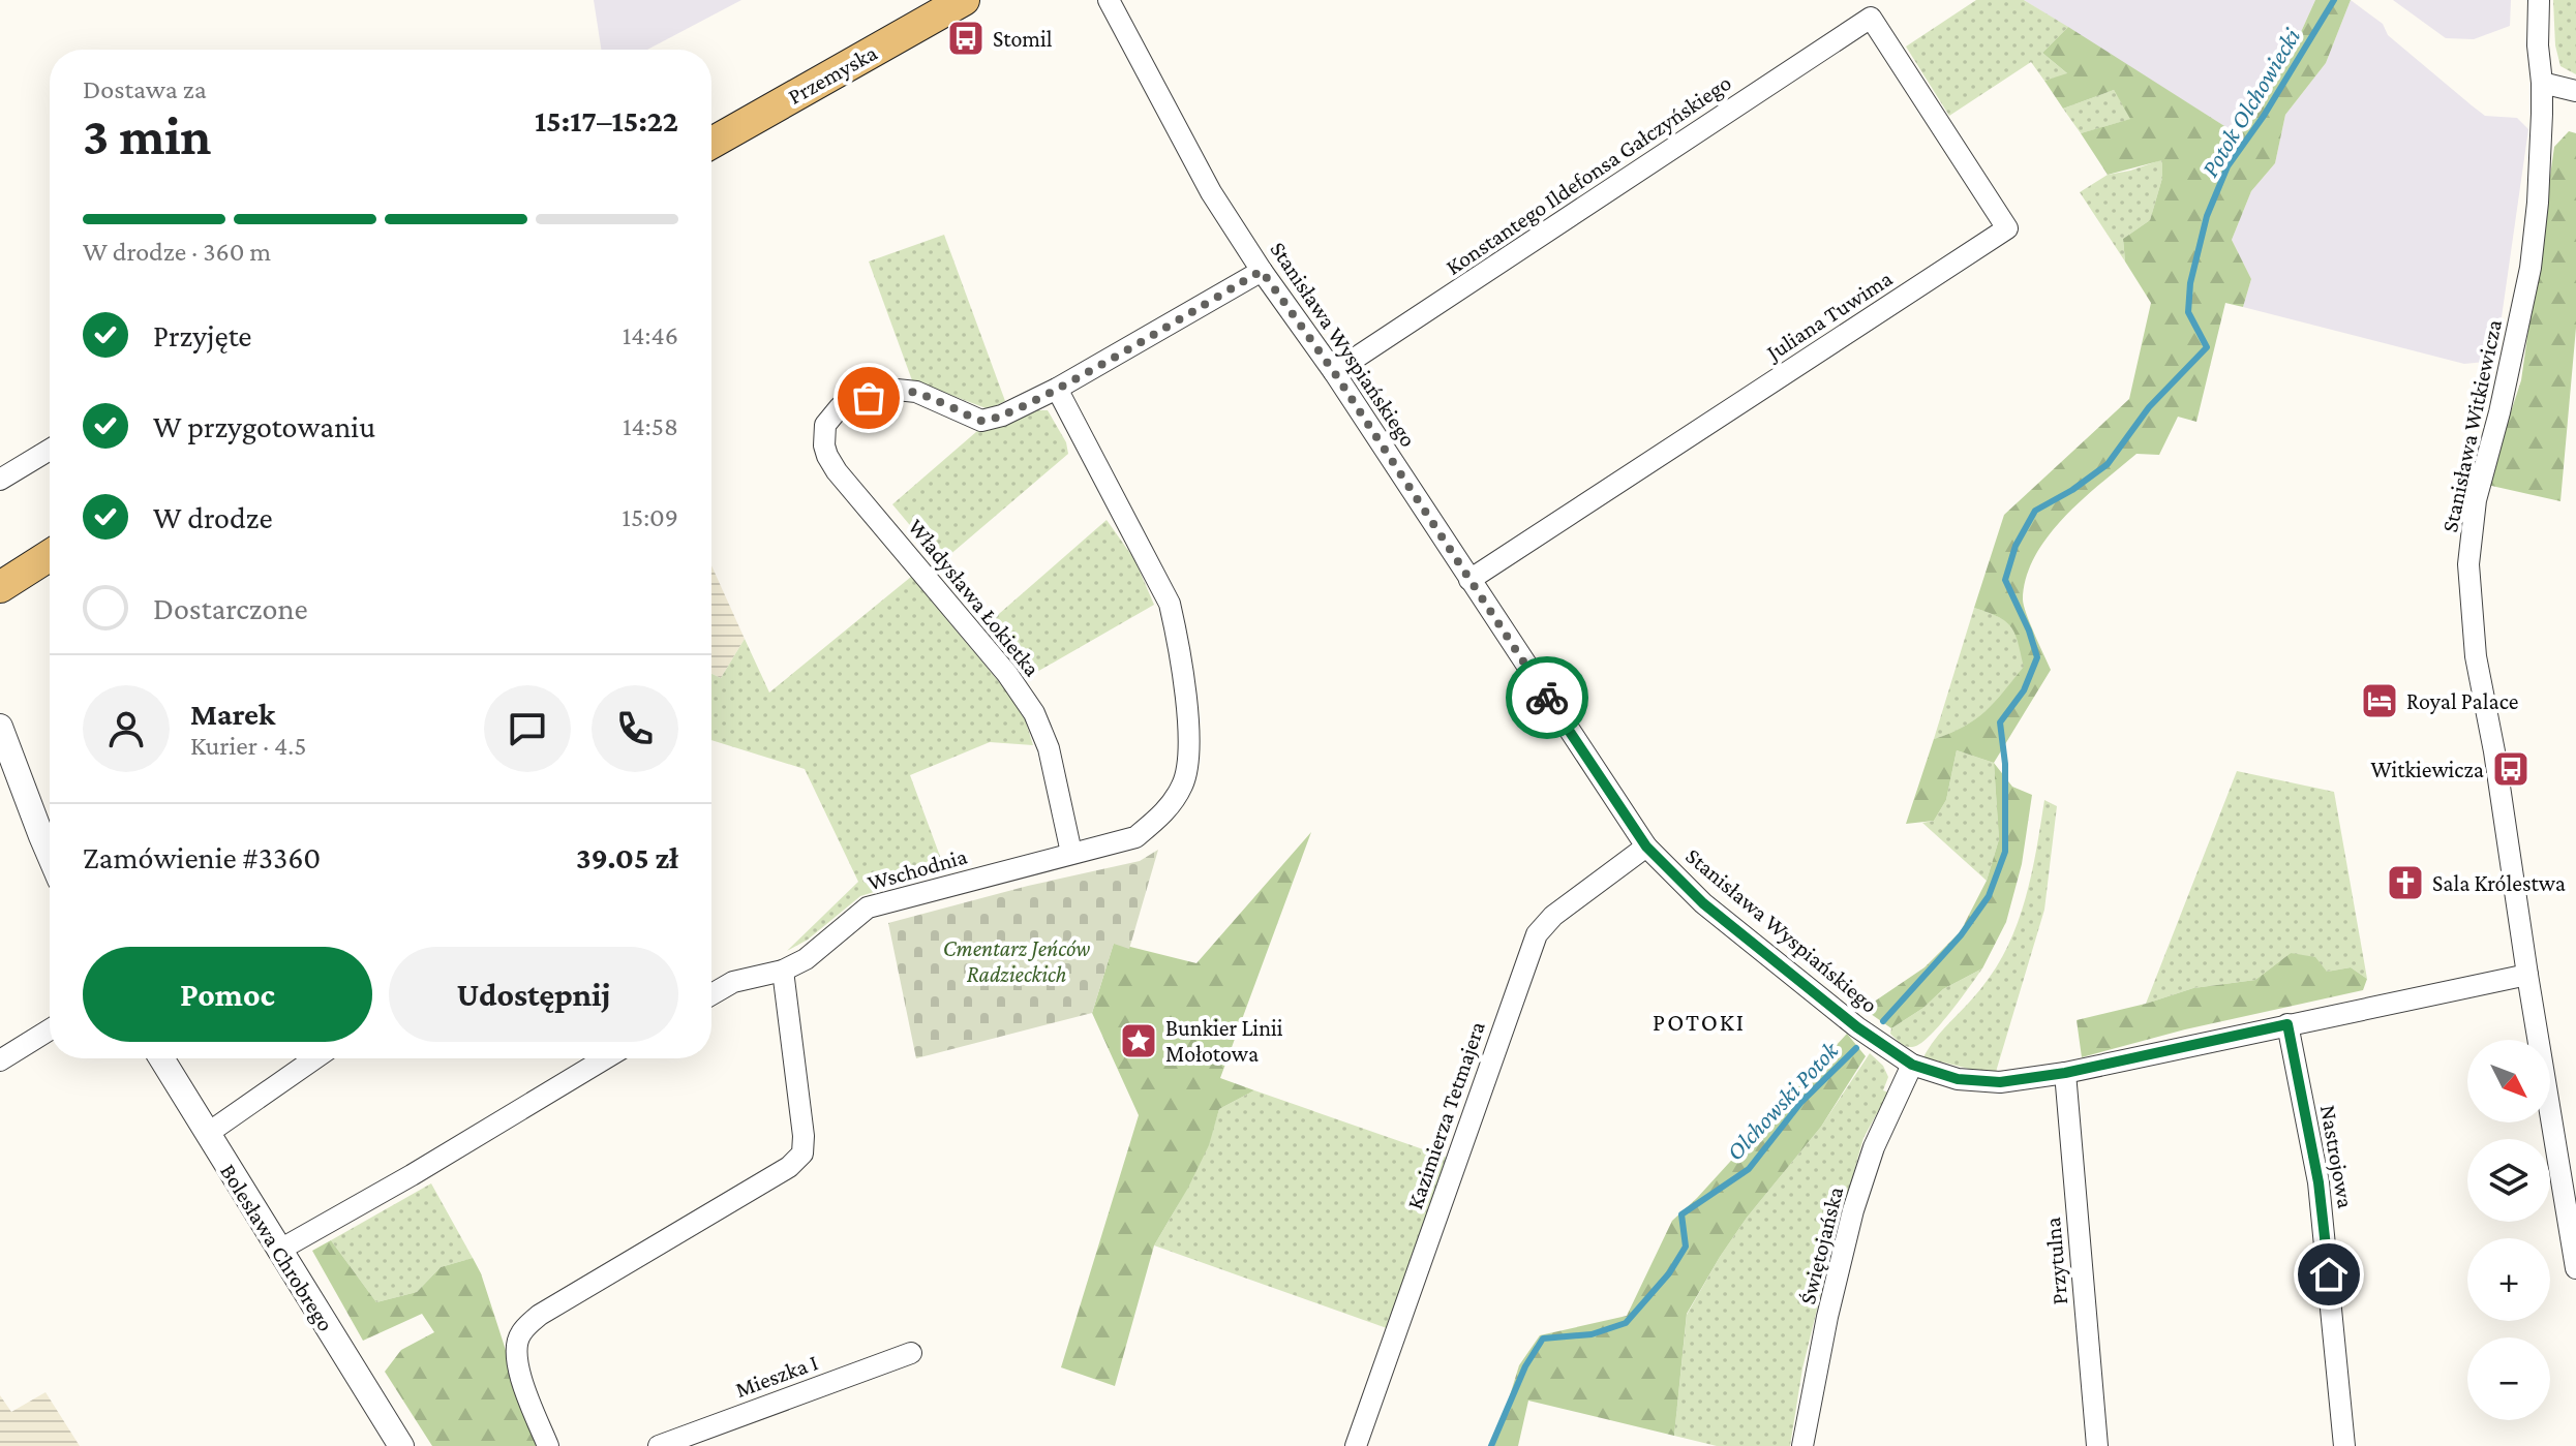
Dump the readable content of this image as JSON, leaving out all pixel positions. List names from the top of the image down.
{
  "streets": {
    "main road": ["Przemyska"],
    "street": [
      "Konstantego Ildefonsa Gałczyńskiego",
      "Juliana Tuwima",
      "Stanisława Wyspiańskiego",
      "Stanisława Witkiewicza",
      "Władysława Łokietka",
      "Wschodnia",
      "Kazimierza Tetmajera",
      "Nastrojowa",
      "Świętojańska",
      "Bolesława Chrobrego",
      "Przytulna",
      "Mieszka I"
    ]
  },
  "crossings": [
    ["Konstantego Ildefonsa Gałczyńskiego", "Juliana Tuwima"],
    ["Konstantego Ildefonsa Gałczyńskiego", "Stanisława Wyspiańskiego"],
    ["Juliana Tuwima", "Stanisława Wyspiańskiego"],
    ["Stanisława Wyspiańskiego", "Stanisława Witkiewicza"],
    ["Stanisława Wyspiańskiego", "Władysława Łokietka"],
    ["Stanisława Wyspiańskiego", "Kazimierza Tetmajera"],
    ["Stanisława Wyspiańskiego", "Nastrojowa"],
    ["Stanisława Wyspiańskiego", "Świętojańska"],
    ["Stanisława Wyspiańskiego", "Przytulna"],
    ["Władysława Łokietka", "Wschodnia"]
  ],
  "districts": ["POTOKI"],
  "water": ["Potok Olchowiecki", "Olchowski Potok"],
  "parks": ["Cmentarz Jeńców Radzieckich"],
  "places": {
    "bus stop": ["Stomil", "Witkiewicza"],
    "hotel": ["Royal Palace"],
    "church": ["Sala Królestwa"],
    "place": ["Bunkier Linii Mołotowa"]
  },
  "north": "bottom right",
  "page": {
    "heading": ["3 min", "Dostawa za", "15:17–15:22"],
    "panel": [
      "Marek",
      "Kurier · 4.5",
      "Zamówienie #3360",
      "39.05 zł"
    ],
    "bar": "W drodze · 360 m",
    "list": [
      ["Przyjęte", "14:46"],
      ["W przygotowaniu", "14:58"],
      ["W drodze", "15:09"],
      "Dostarczone"
    ],
    "buttons": ["Pomoc", "Udostępnij"],
    "map_buttons": ["+", "−"]
  }
}
